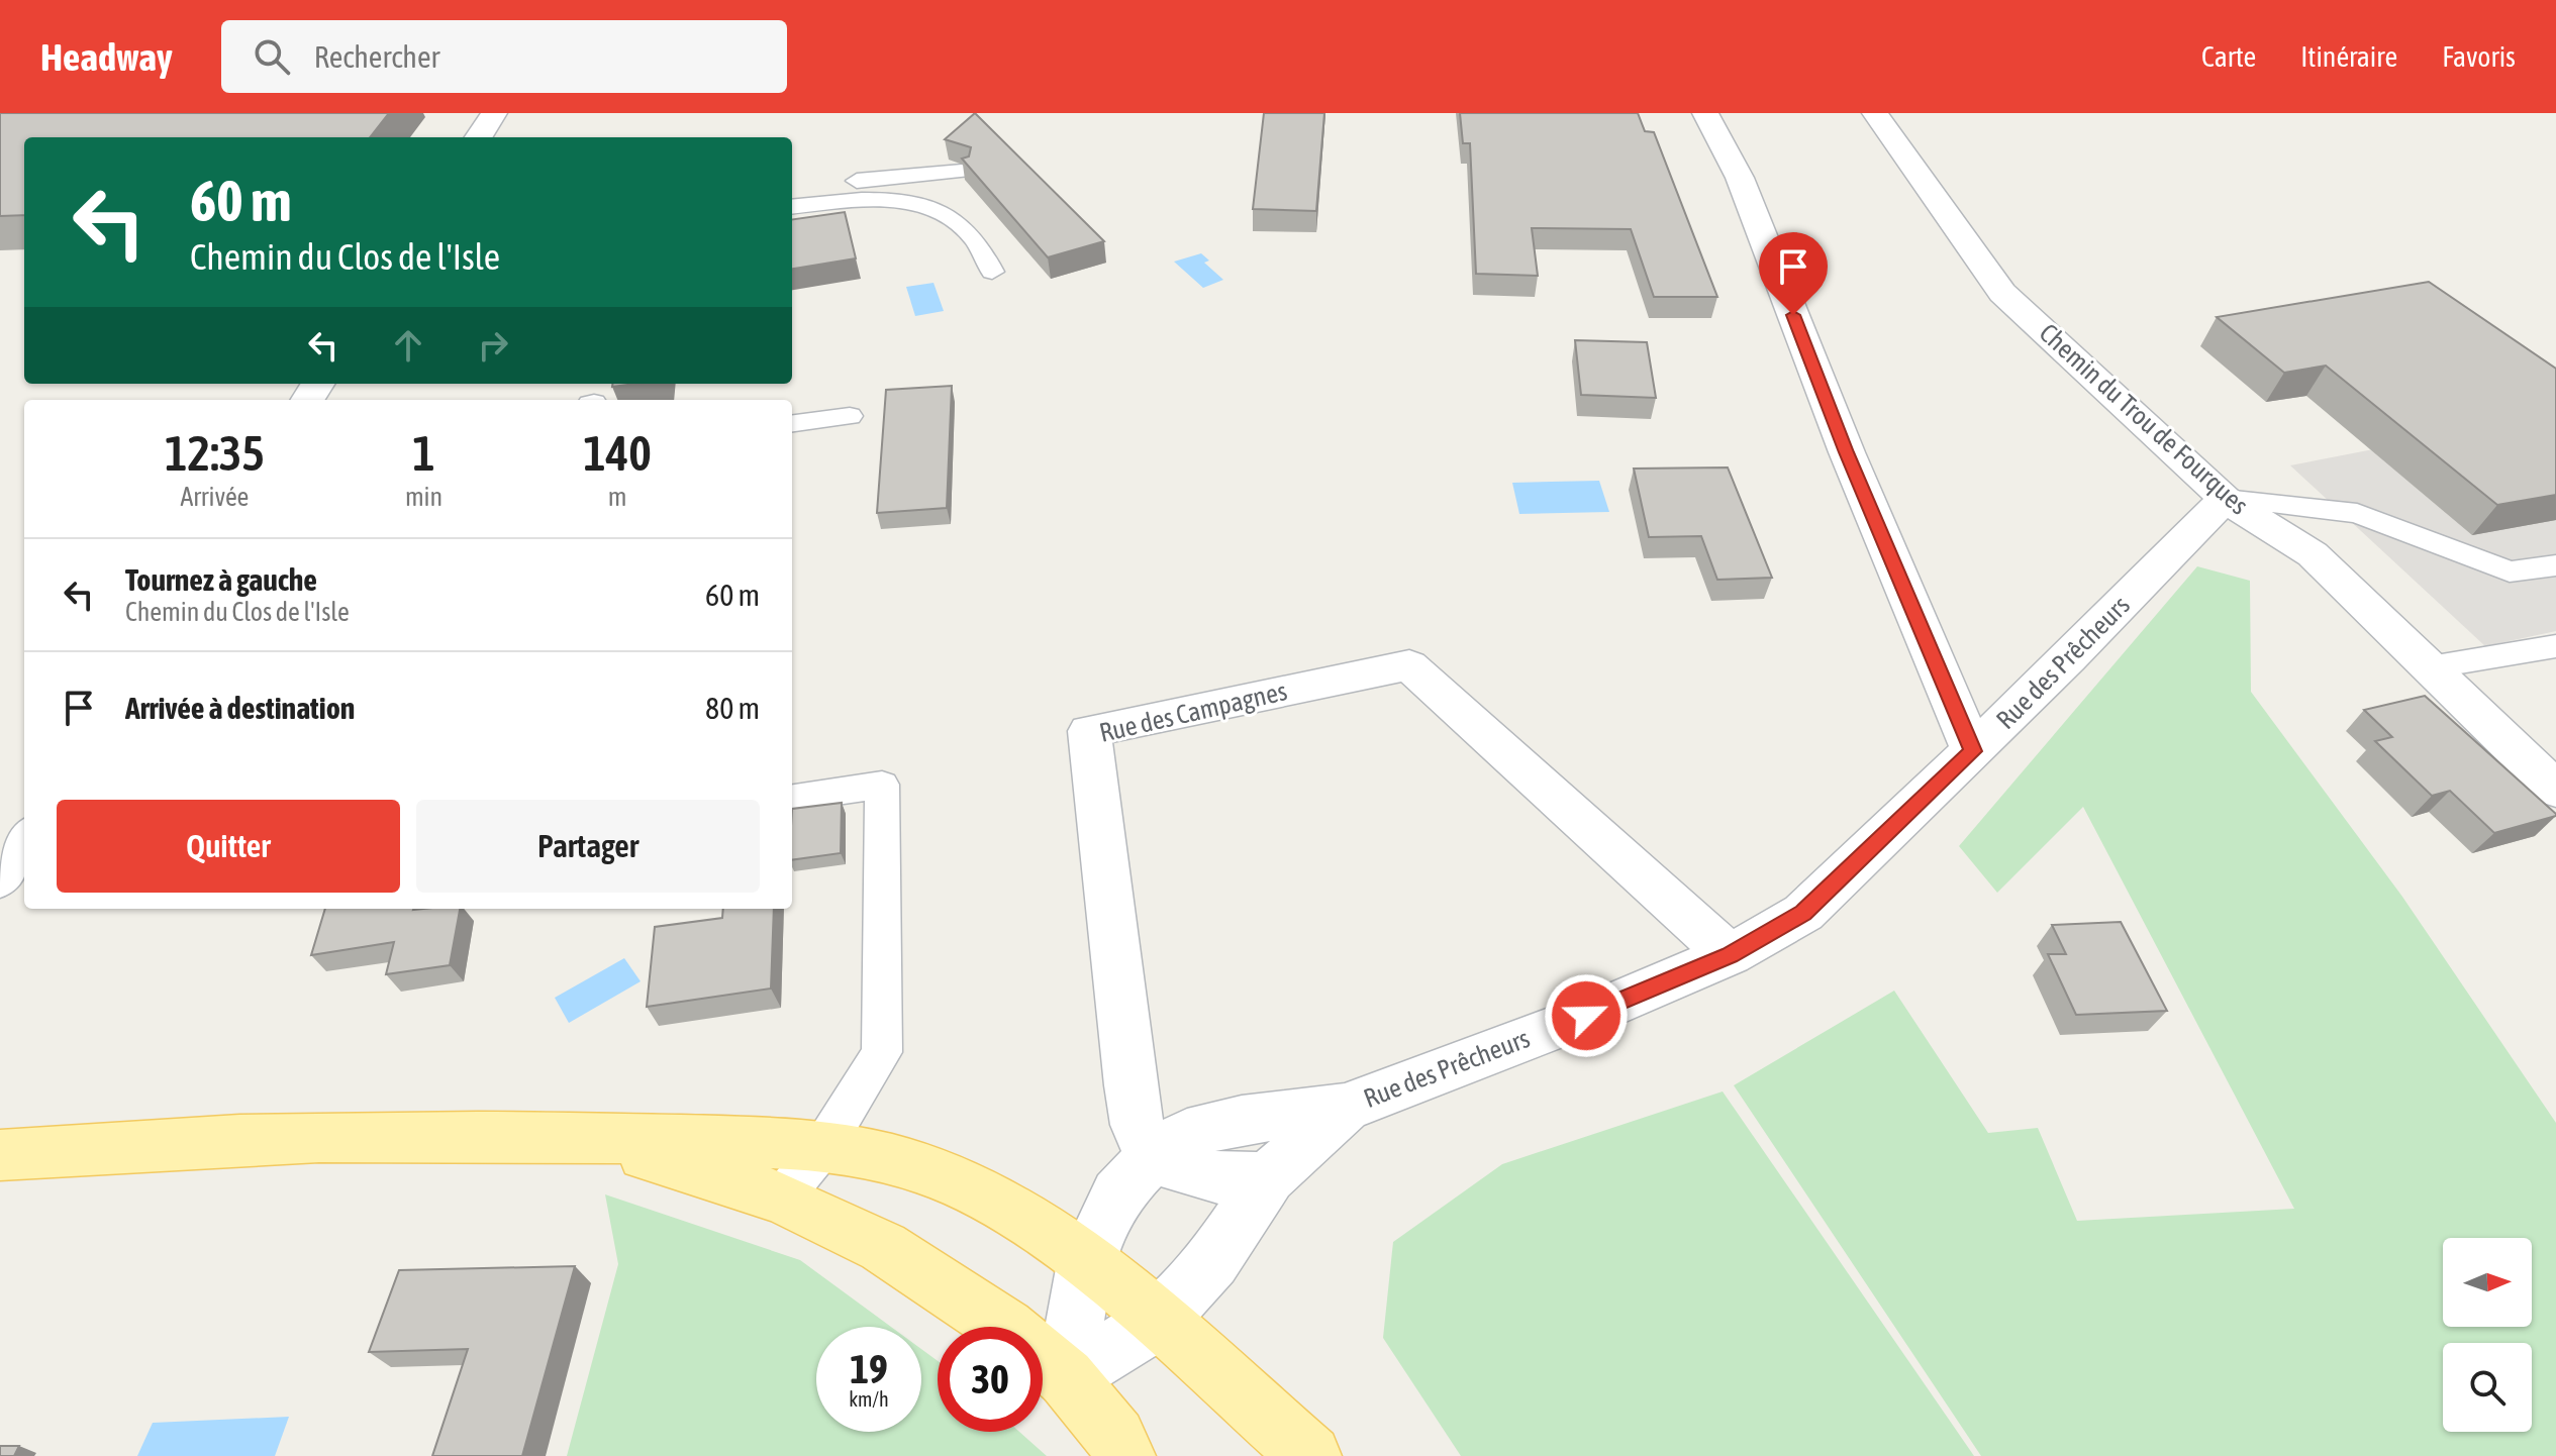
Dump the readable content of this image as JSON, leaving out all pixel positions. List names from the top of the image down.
{
  "streets": {
    "street": ["Chemin du Trou de Fourques", "Rue des Prêcheurs", "Rue des Campagnes"]
  },
  "crossings": [
    ["Chemin du Trou de Fourques", "Rue des Prêcheurs"],
    ["Rue des Prêcheurs", "Rue des Campagnes"]
  ],
  "north": "right",
  "page": {
    "header": "Headway",
    "search": "Rechercher",
    "nav": ["Carte", "Itinéraire", "Favoris"],
    "turn": ["60 m", "Chemin du Clos de l'Isle"],
    "eta": [
      "12:35",
      "Arrivée",
      "1",
      "min",
      "140",
      "m"
    ],
    "list": [
      {
        "name": "Tournez à gauche",
        "note": "Chemin du Clos de l'Isle",
        "value": "60 m"
      },
      {
        "name": "Arrivée à destination",
        "value": "80 m"
      }
    ],
    "buttons": ["Quitter", "Partager"],
    "speed": "19 km/h",
    "limit": "30"
  }
}
